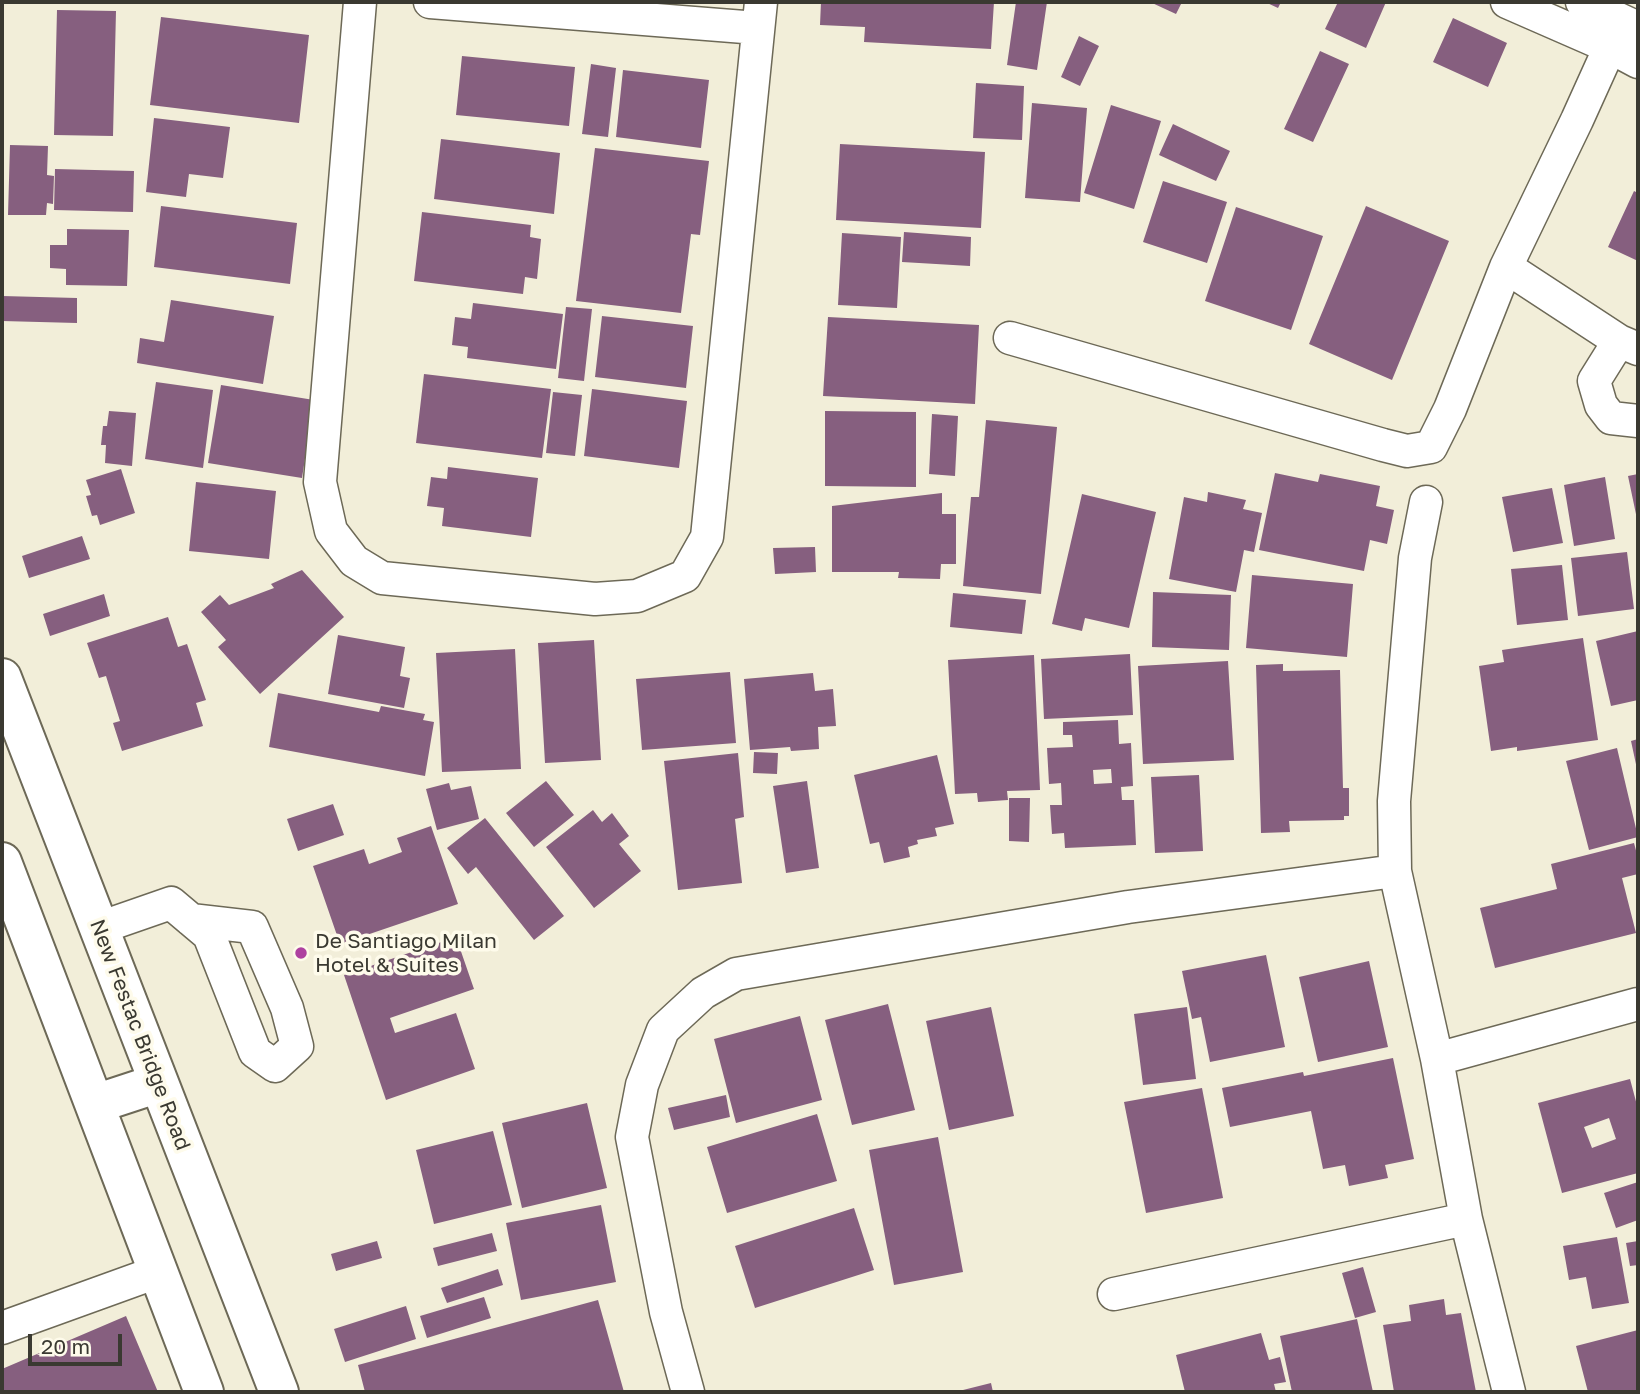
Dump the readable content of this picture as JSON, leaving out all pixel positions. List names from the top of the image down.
{
  "streets": {
    "main road": ["New Festac Bridge Road"]
  },
  "places": ["De Santiago Milan Hotel & Suites"],
  "scale_bar": "20 m"
}
